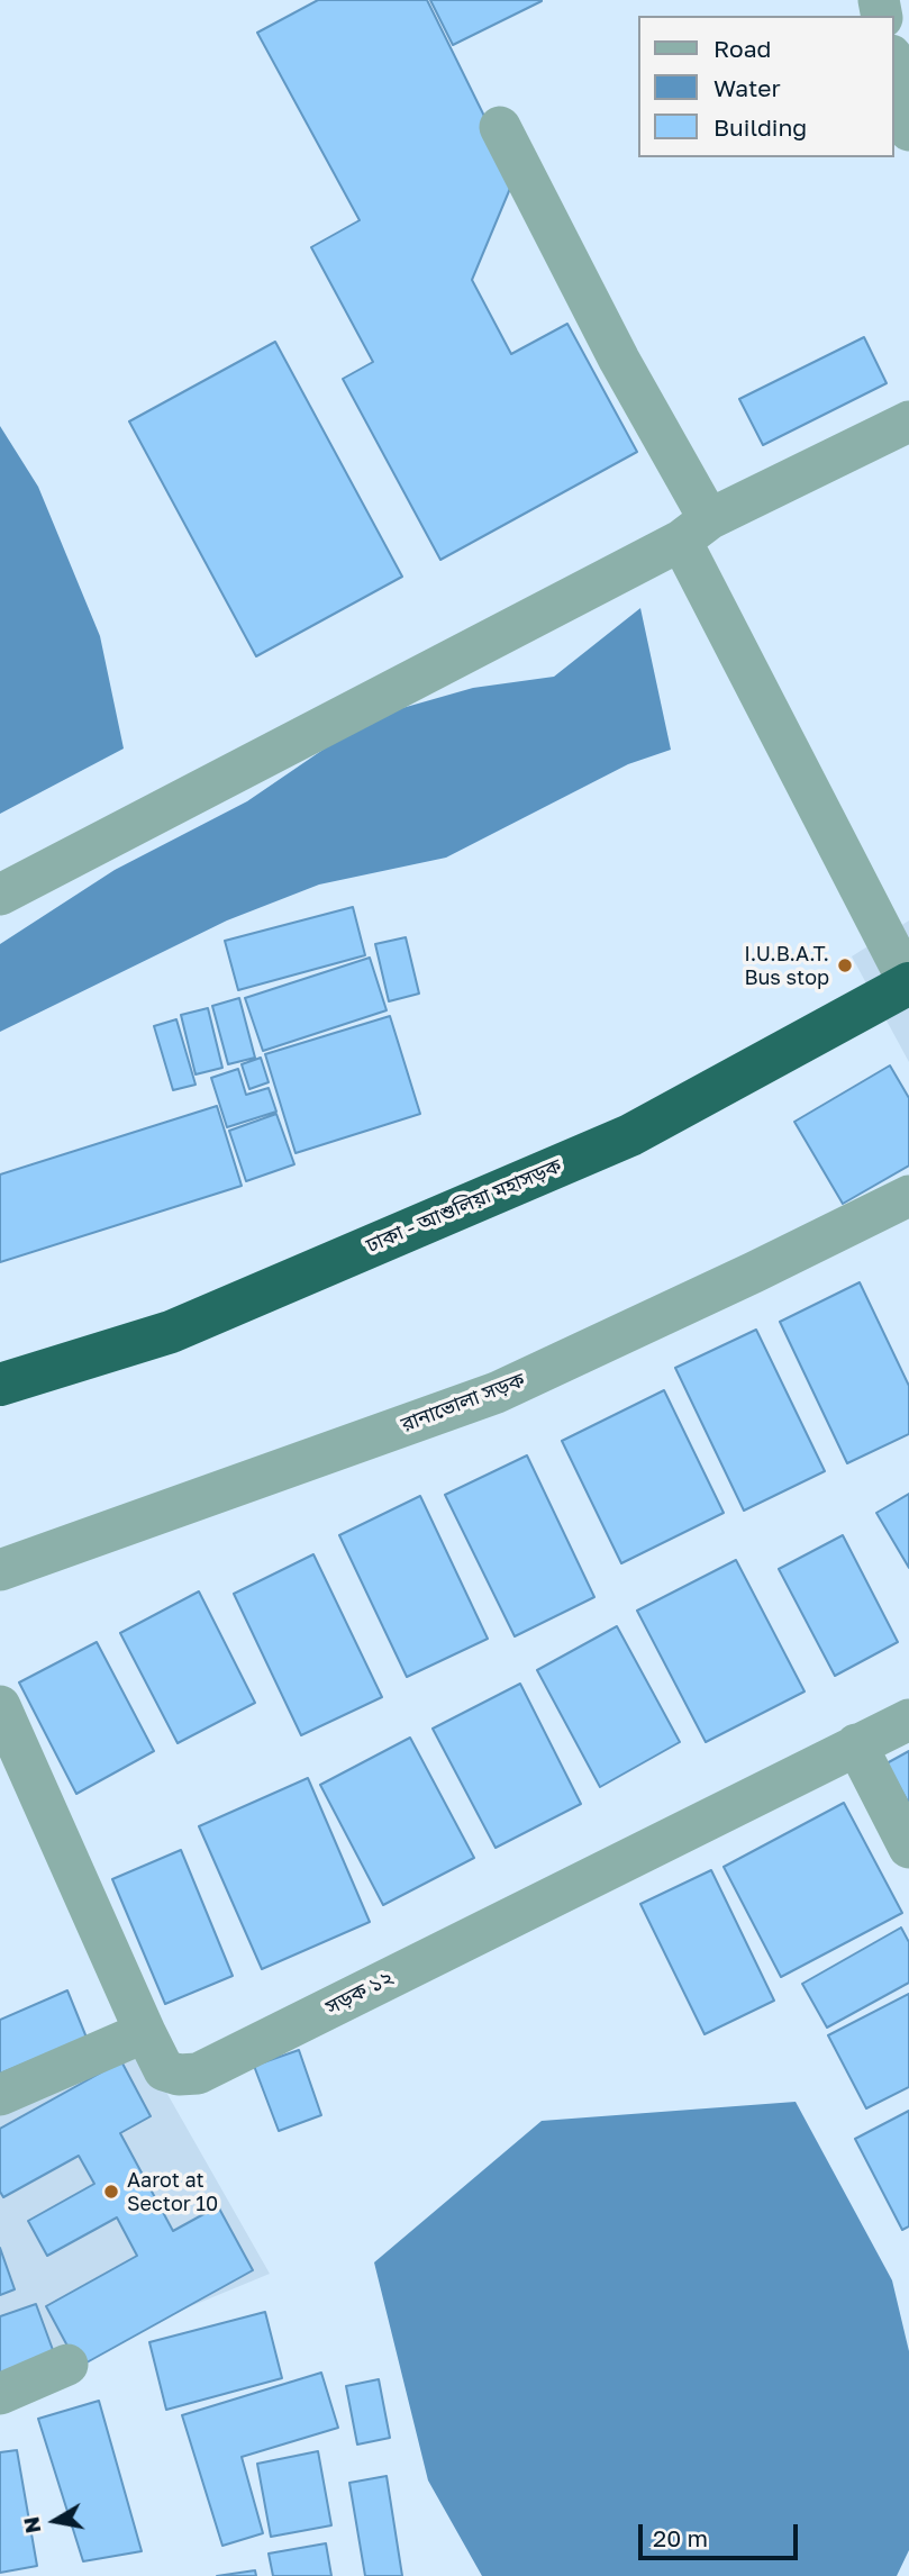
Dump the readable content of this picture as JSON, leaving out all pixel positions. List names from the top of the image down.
{
  "streets": {
    "highway": ["ঢাকা - আশুলিয়া মহাসড়ক"],
    "street": ["রানাভোলা সড়ক", "সড়ক ১২"]
  },
  "places": ["I.U.B.A.T. Bus stop", "Aarot at Sector 10"],
  "legend": ["Road", "Water", "Building"],
  "scale_bar": "20 m",
  "north": "left"
}
